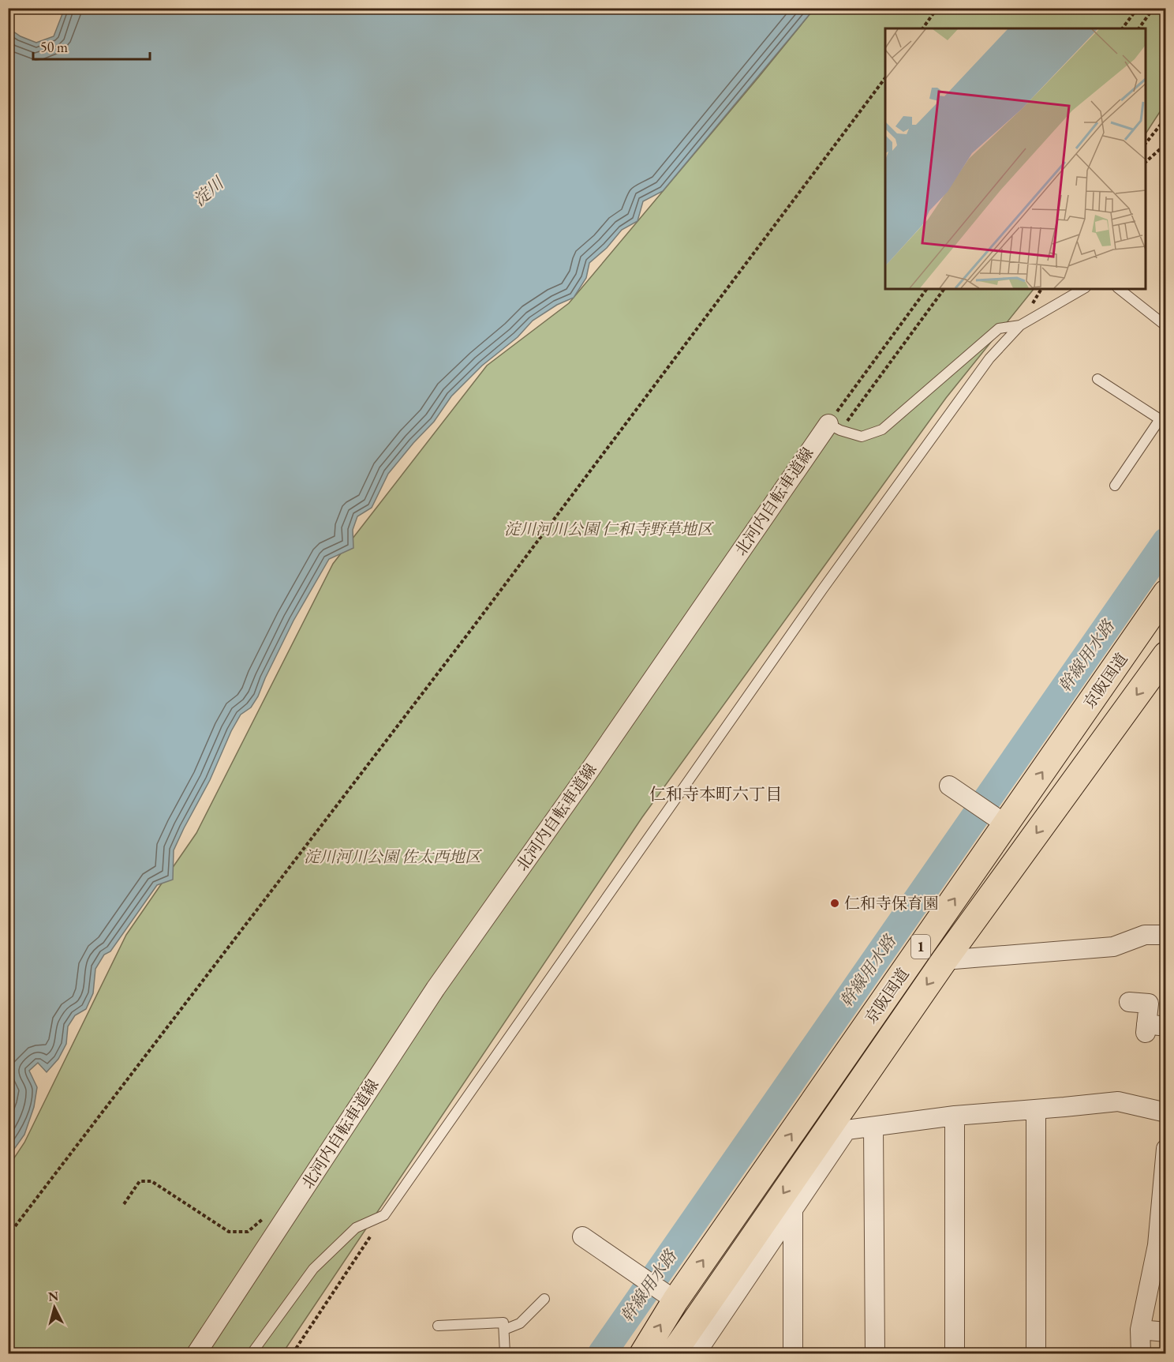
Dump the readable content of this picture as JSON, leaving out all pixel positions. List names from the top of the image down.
{
  "streets": {
    "highway": ["京阪国道", "1"],
    "street": ["北河内自転車道線"]
  },
  "districts": ["仁和寺本町六丁目"],
  "water": ["淀川", "幹線用水路"],
  "parks": ["淀川河川公園 仁和寺野草地区", "淀川河川公園 佐太西地区"],
  "places": ["仁和寺保育園"],
  "scale_bar": "50 m",
  "north": "top"
}
